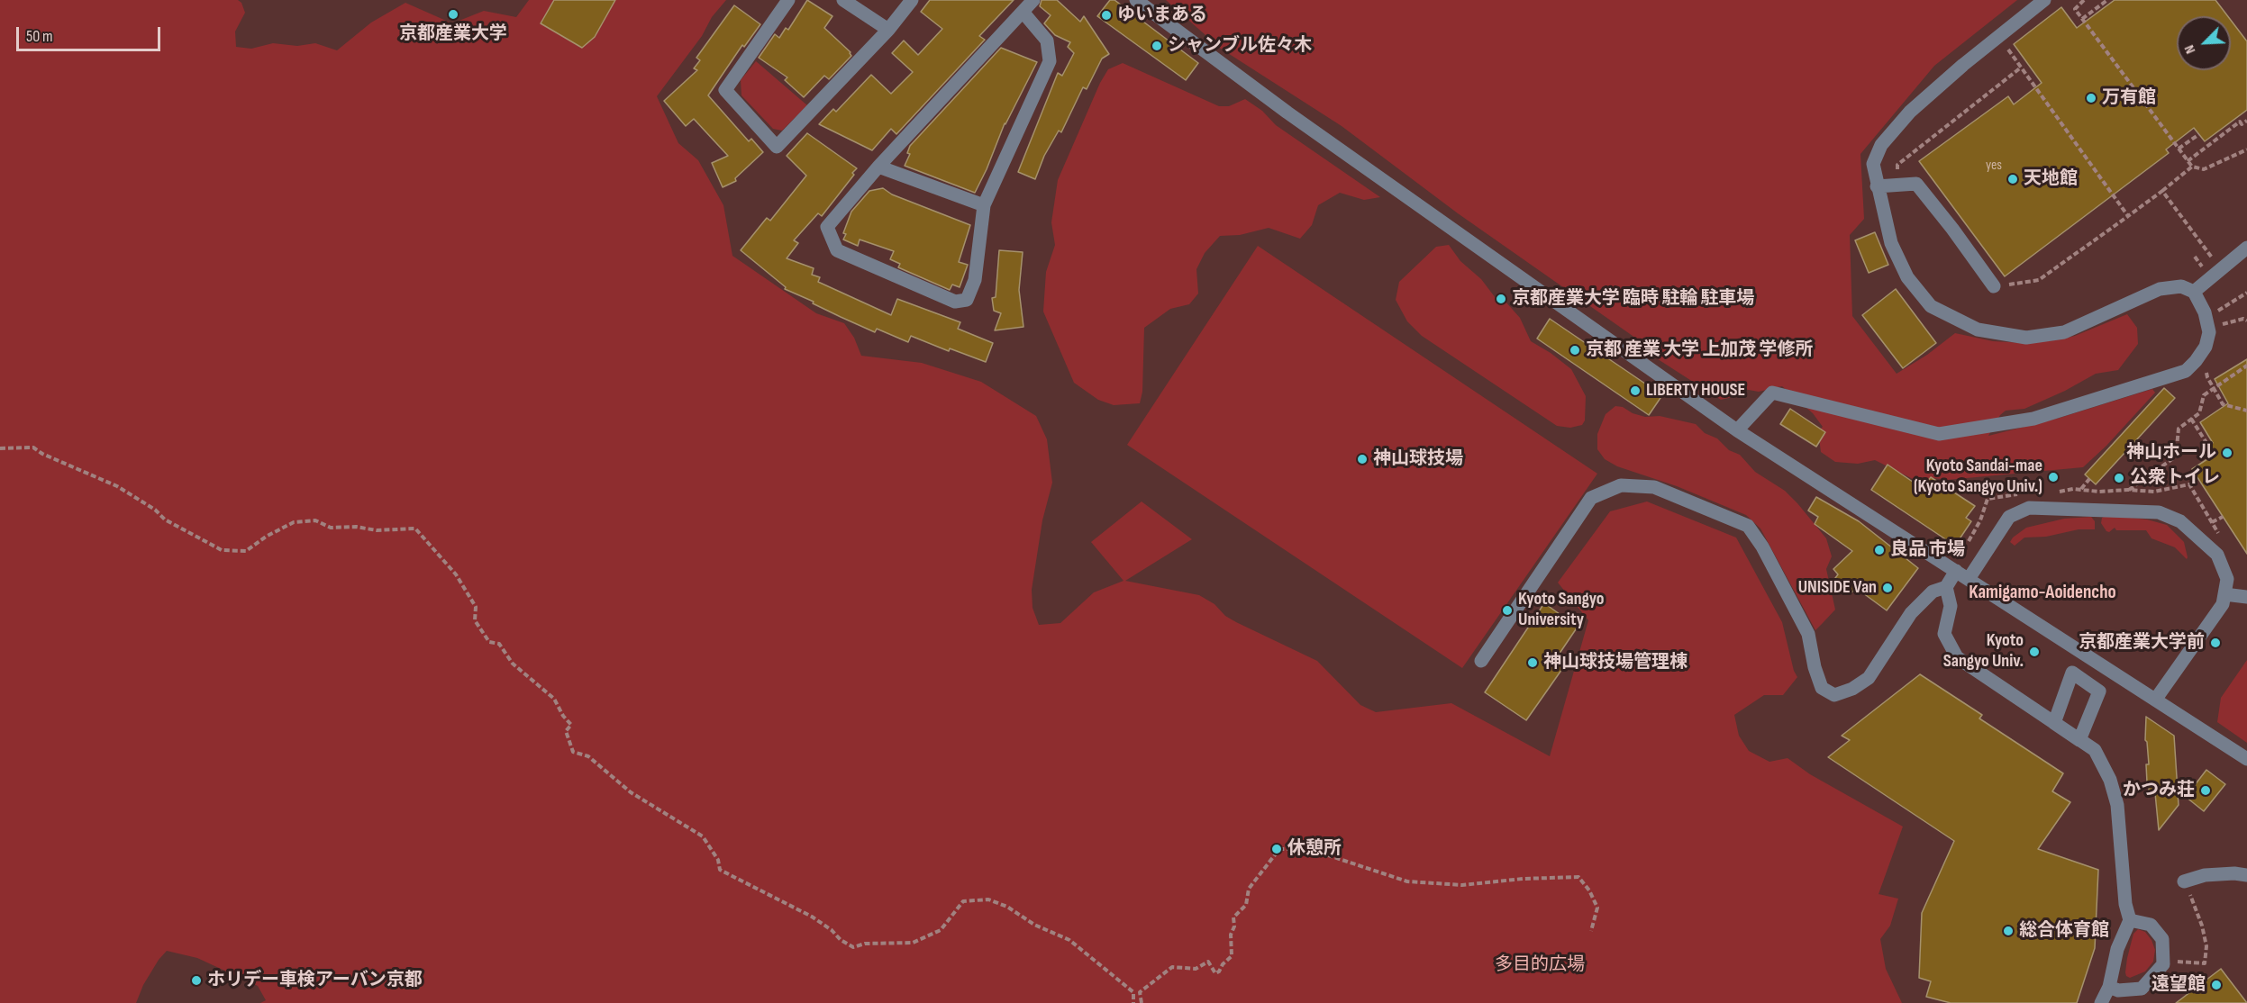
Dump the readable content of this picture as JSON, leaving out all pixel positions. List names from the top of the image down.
{
  "districts": ["Kamigamo-Aoidencho"],
  "parks": ["多目的広場"],
  "places": [
    "京都産業大学",
    "ゆいまある",
    "シャンブル佐々木",
    "万有館",
    "天地館",
    "京都産業大学 臨時 駐輪 駐車場",
    "京都 産業 大学 上加茂 学修所",
    "LIBERTY HOUSE",
    "神山ホール",
    "神山球技場",
    "Kyoto Sandai-mae (Kyoto Sangyo Univ.)",
    "公衆トイレ",
    "良品 市場",
    "UNISIDE Van",
    "Kyoto Sangyo University",
    "京都産業大学前",
    "Kyoto Sangyo Univ.",
    "神山球技場管理棟",
    "かつみ荘",
    "休憩所",
    "総合体育館",
    "ホリデー車検アーバン京都",
    "遠望館"
  ],
  "house_numbers": ["yes"],
  "scale_bar": "50 m",
  "north": "bottom left"
}
